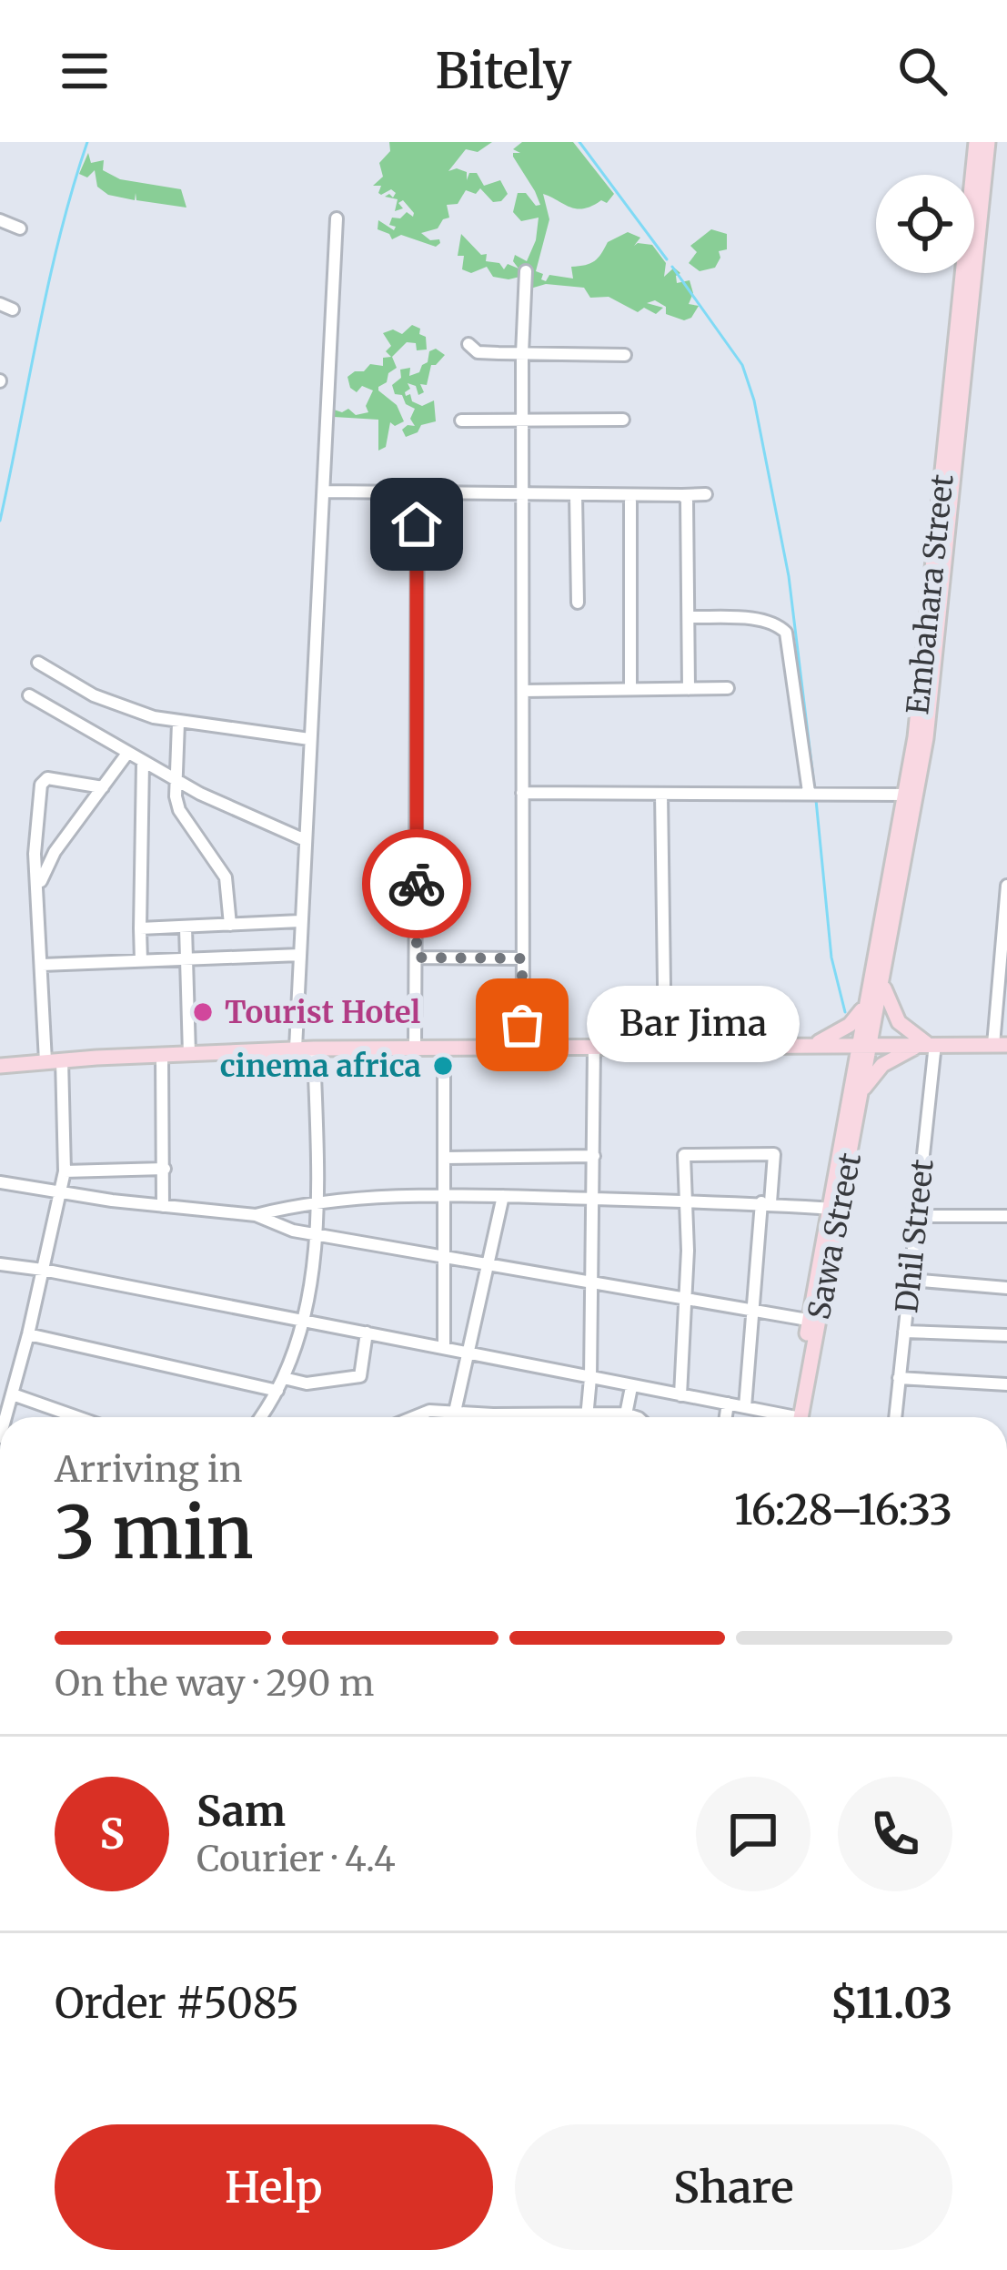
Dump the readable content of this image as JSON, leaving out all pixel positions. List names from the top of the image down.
{
  "streets": {
    "main road": ["Embahara Street", "Sawa Street"],
    "street": ["Dhil Street"]
  },
  "crossings": [
    ["Embahara Street", "Sawa Street"]
  ],
  "places": ["Tourist Hotel", "Bar Jima", "cinema africa"],
  "page": {
    "header": "Bitely",
    "bubble": "Bar Jima",
    "heading": ["3 min", "Arriving in", "16:28–16:33"],
    "panel": [
      "Sam",
      "Courier · 4.4",
      "Order #5085",
      "$11.03"
    ],
    "bar": "On the way · 290 m",
    "round": "S",
    "buttons": ["Help", "Share"]
  }
}
